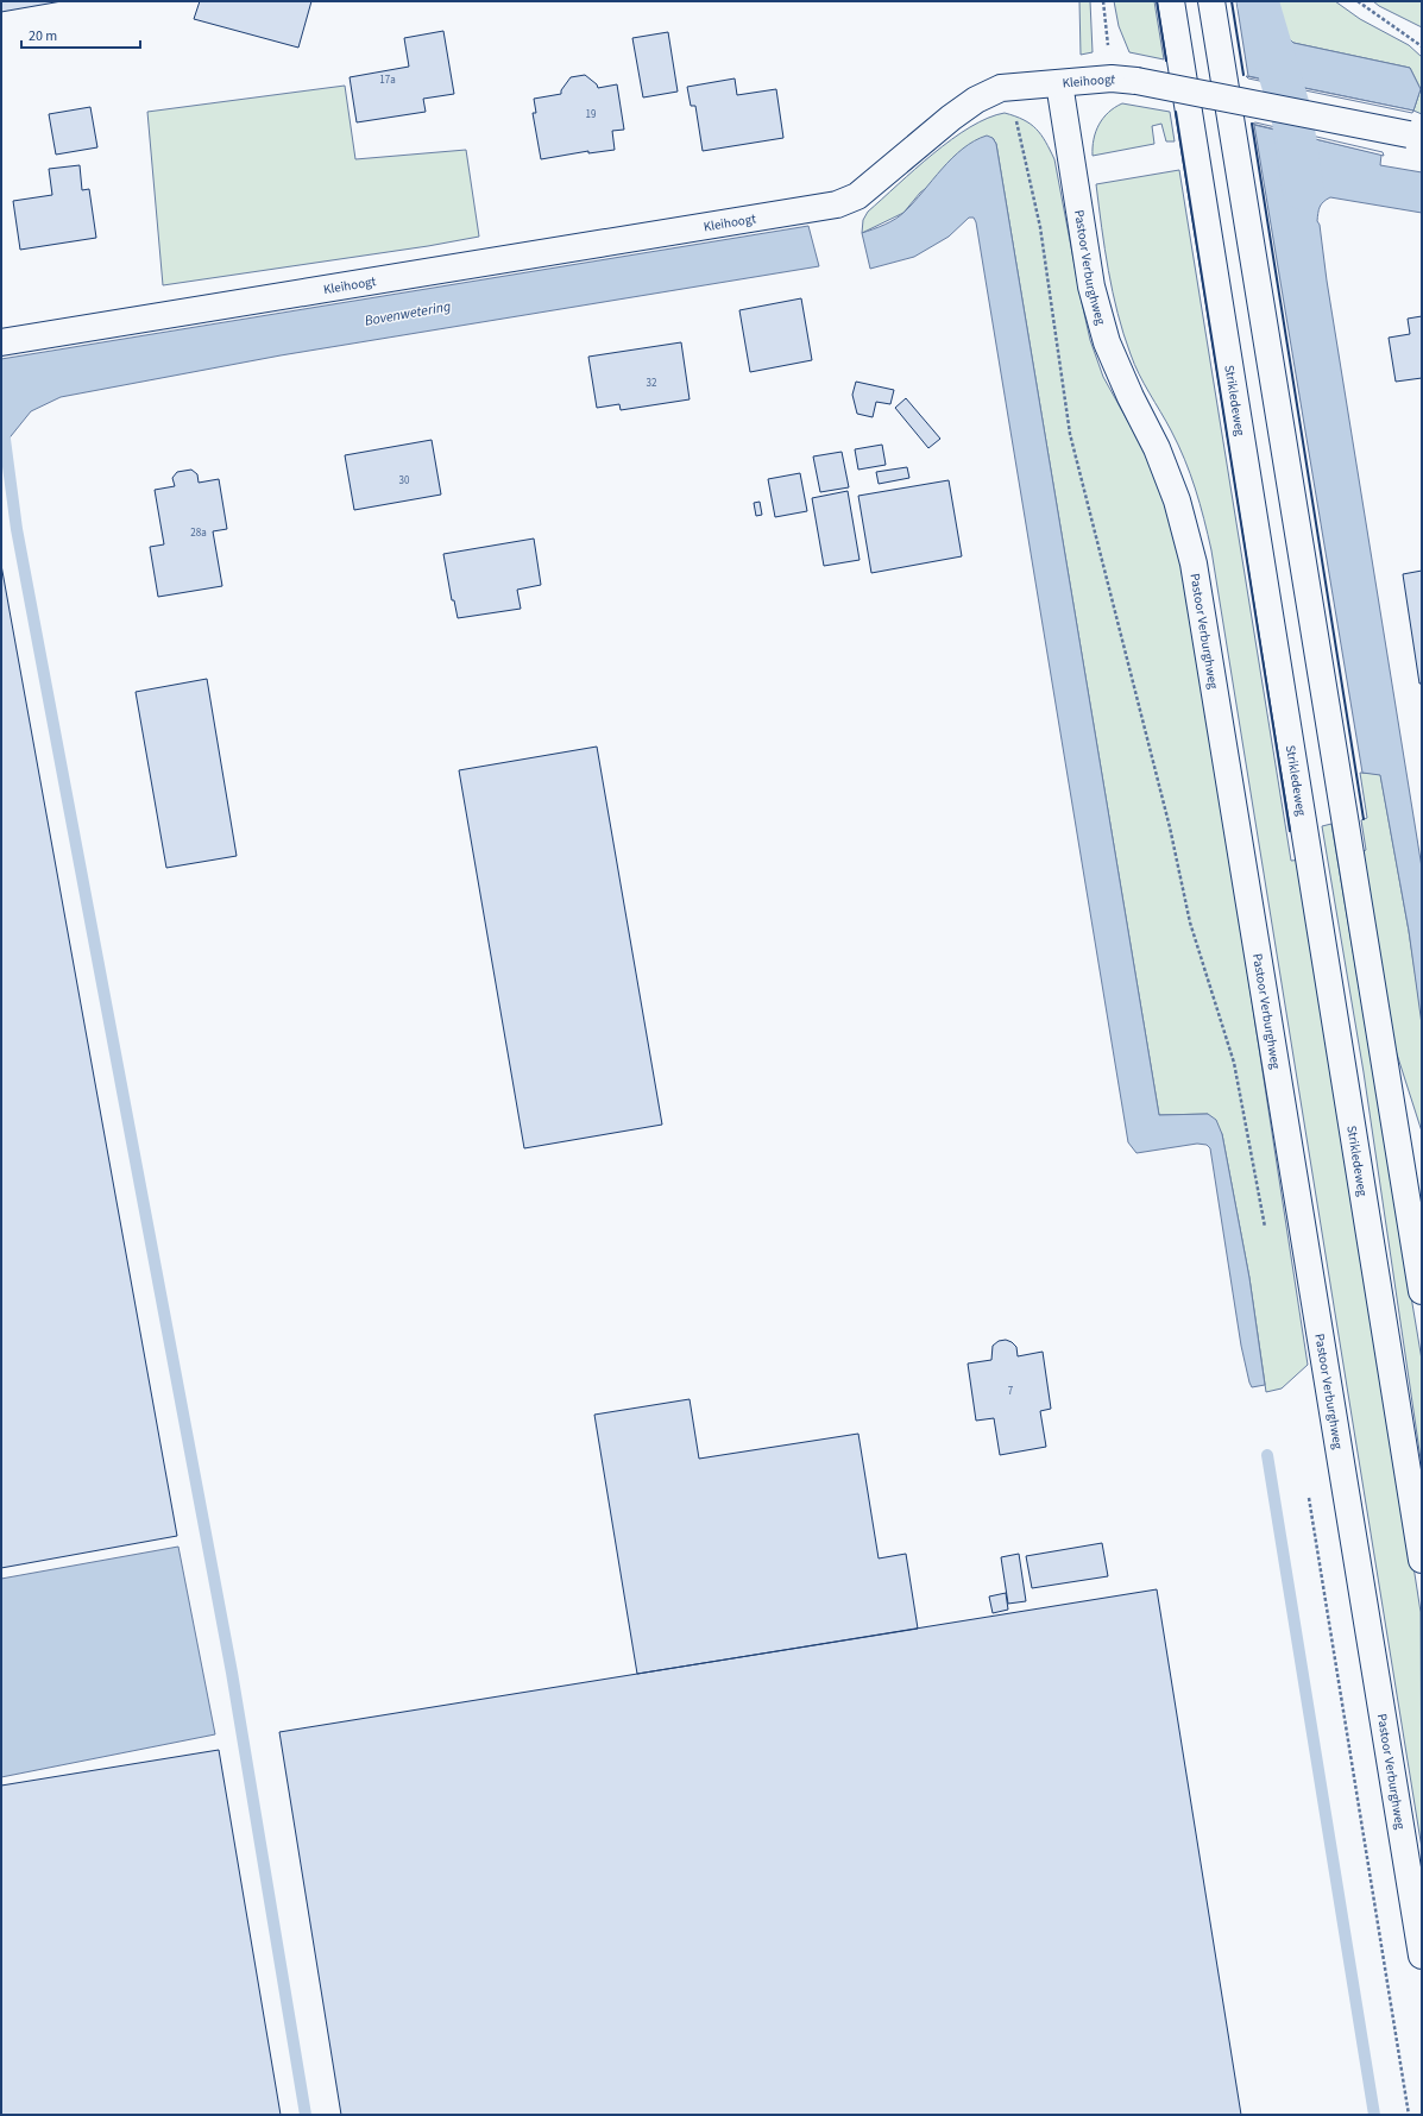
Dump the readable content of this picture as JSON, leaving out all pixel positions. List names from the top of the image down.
{
  "streets": {
    "street": ["Kleihoogt", "Pastoor Verburghweg", "Strikledeweg"]
  },
  "crossings": [
    ["Kleihoogt", "Pastoor Verburghweg"]
  ],
  "water": ["Bovenwetering"],
  "house_numbers": [
    "17a",
    "19",
    "32",
    "30",
    "28a",
    "7"
  ],
  "scale_bar": "20 m"
}
